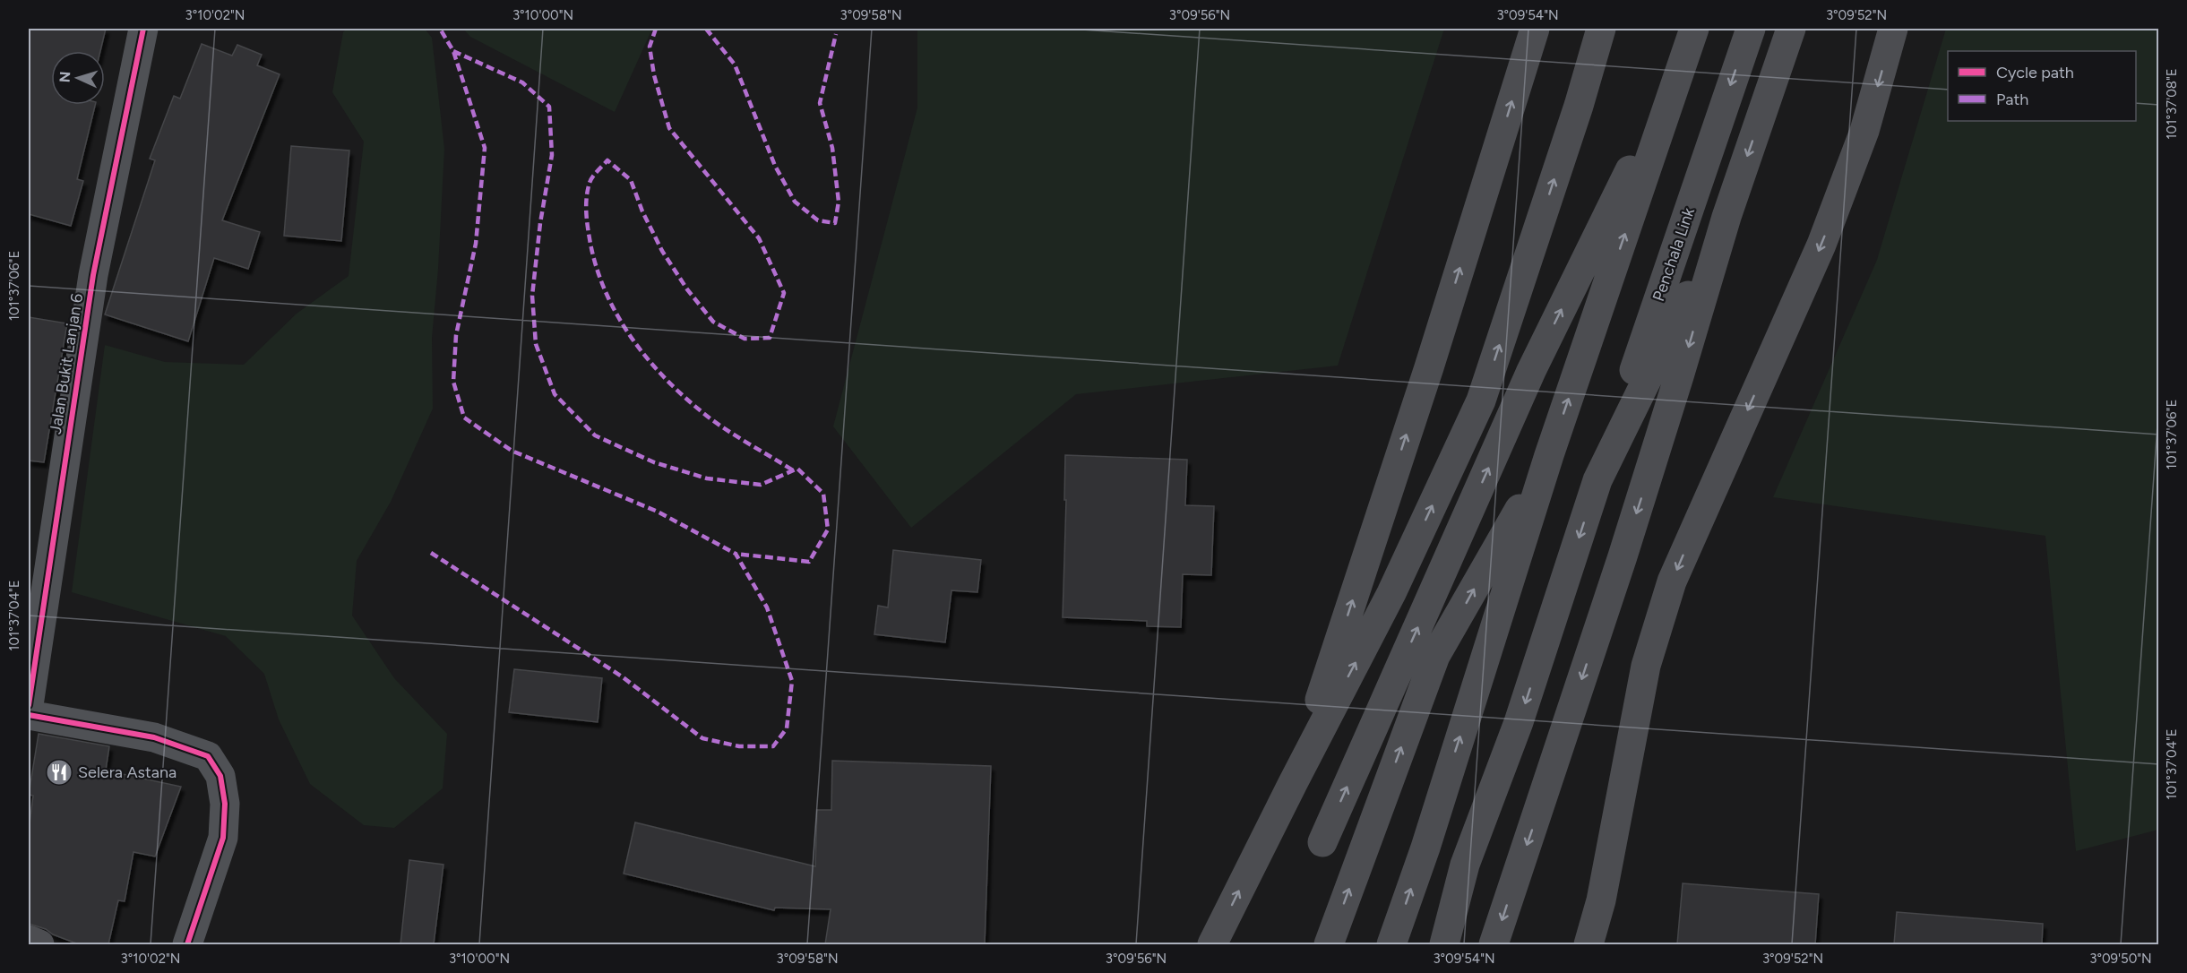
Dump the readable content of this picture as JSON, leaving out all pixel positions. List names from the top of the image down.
{
  "streets": {
    "highway": ["Penchala Link"],
    "street": ["Jalan Bukit Lanjan 6"]
  },
  "places": {
    "restaurant": ["Selera Astana"]
  },
  "legend": ["Cycle path", "Path"],
  "north": "left",
  "coordinates": [
    "3°10'02\"N",
    "3°10'00\"N",
    "3°09'58\"N",
    "3°09'56\"N",
    "3°09'54\"N",
    "3°09'52\"N",
    "101°37'08\"E",
    "101°37'06\"E",
    "101°37'04\"E",
    "3°09'50\"N"
  ]
}
